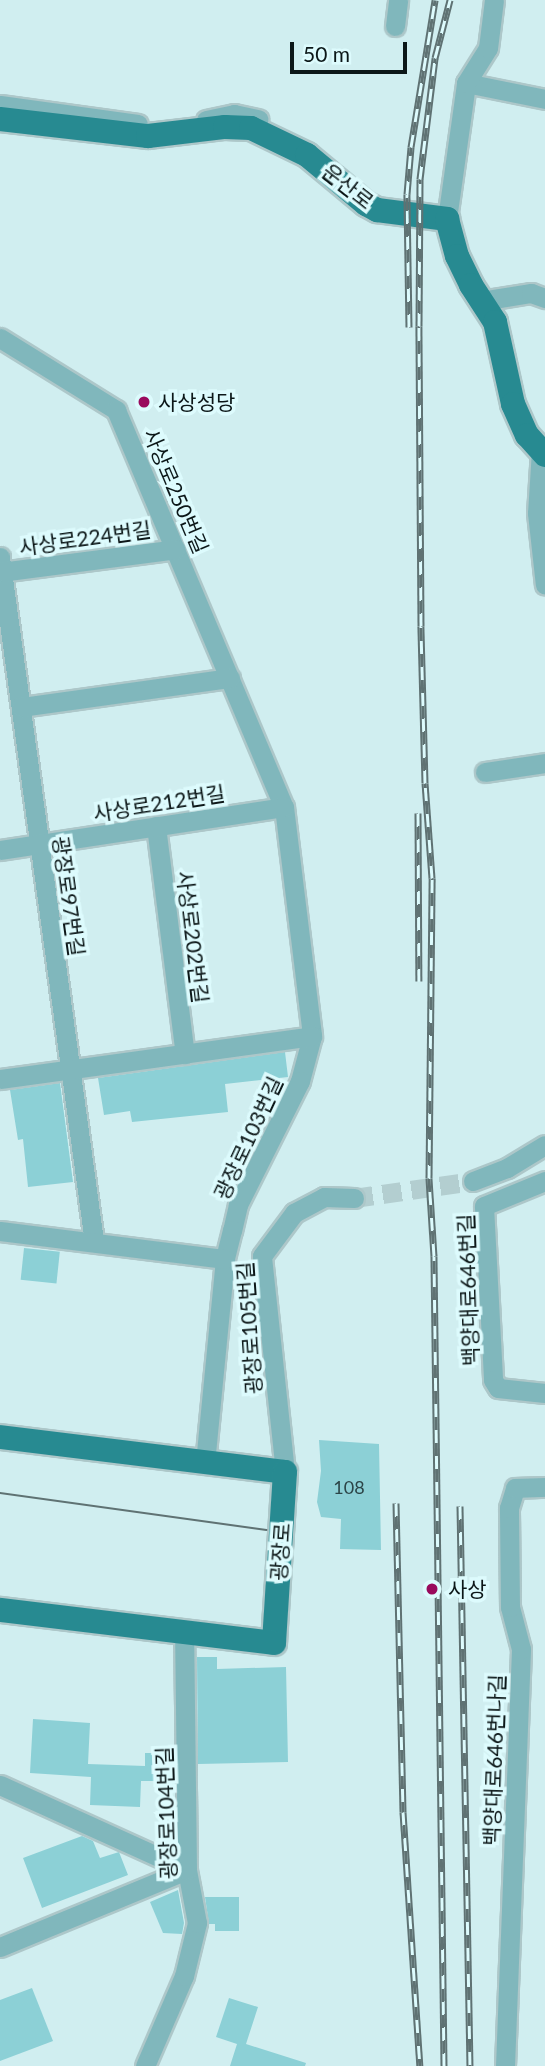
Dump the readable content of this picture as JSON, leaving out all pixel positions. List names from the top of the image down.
{
  "streets": {
    "main road": ["운산로", "광장로"],
    "street": [
      "사상로250번길",
      "사상로224번길",
      "사상로212번길",
      "광장로97번길",
      "사상로202번길",
      "광장로103번길",
      "백양대로646번길",
      "광장로105번길",
      "백양대로646번나길",
      "광장로104번길"
    ]
  },
  "crossings": [
    ["사상로250번길", "사상로224번길"],
    ["사상로250번길", "사상로212번길"],
    ["사상로250번길", "광장로103번길"],
    ["사상로224번길", "광장로97번길"],
    ["사상로212번길", "광장로97번길"],
    ["사상로212번길", "사상로202번길"],
    ["광장로105번길", "광장로"],
    ["광장로", "광장로104번길"]
  ],
  "places": ["사상성당", "사상"],
  "house_numbers": ["108"],
  "scale_bar": "50 m"
}
